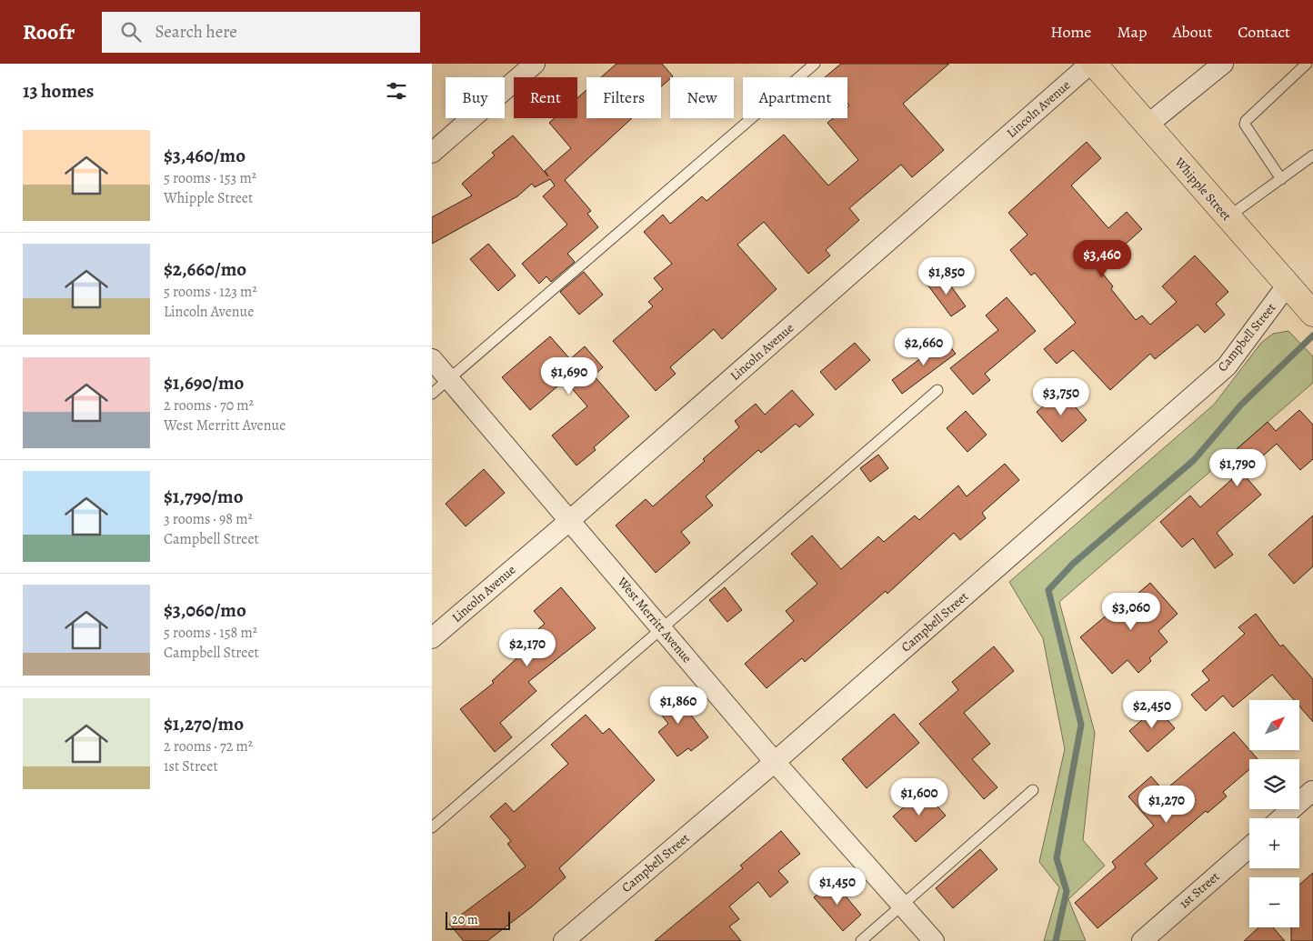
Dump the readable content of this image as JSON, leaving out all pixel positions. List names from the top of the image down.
{
  "streets": {
    "main road": ["Whipple Street"],
    "street": [
      "Lincoln Avenue",
      "Campbell Street",
      "West Merritt Avenue",
      "1st Street"
    ]
  },
  "crossings": [
    ["Lincoln Avenue", "West Merritt Avenue"],
    ["Whipple Street", "Campbell Street"],
    ["Campbell Street", "West Merritt Avenue"]
  ],
  "scale_bar": "20 m",
  "north": "top right",
  "page": {
    "header": "Roofr",
    "search": "Search here",
    "nav": [
      "Home",
      "Map",
      "About",
      "Contact"
    ],
    "heading": "13 homes",
    "chip": [
      "Buy",
      "Rent",
      "Filters",
      "New",
      "Apartment"
    ],
    "list": [
      {
        "name": "$3,460/mo",
        "note": "5 rooms · 153 m² · Whipple Street"
      },
      {
        "name": "$2,660/mo",
        "note": "5 rooms · 123 m² · Lincoln Avenue"
      },
      {
        "name": "$1,690/mo",
        "note": "2 rooms · 70 m² · West Merritt Avenue"
      },
      {
        "name": "$1,790/mo",
        "note": "3 rooms · 98 m² · Campbell Street"
      },
      {
        "name": "$3,060/mo",
        "note": "5 rooms · 158 m² · Campbell Street"
      },
      {
        "name": "$1,270/mo",
        "note": "2 rooms · 72 m² · 1st Street"
      }
    ],
    "price": [
      "$3,460",
      "$1,850",
      "$2,660",
      "$1,690",
      "$3,750",
      "$1,790",
      "$3,060",
      "$2,170",
      "$1,860",
      "$2,450",
      "$1,600",
      "$1,270",
      "$1,450"
    ],
    "map_buttons": ["+", "−"],
    "scale": "20 m"
  }
}
